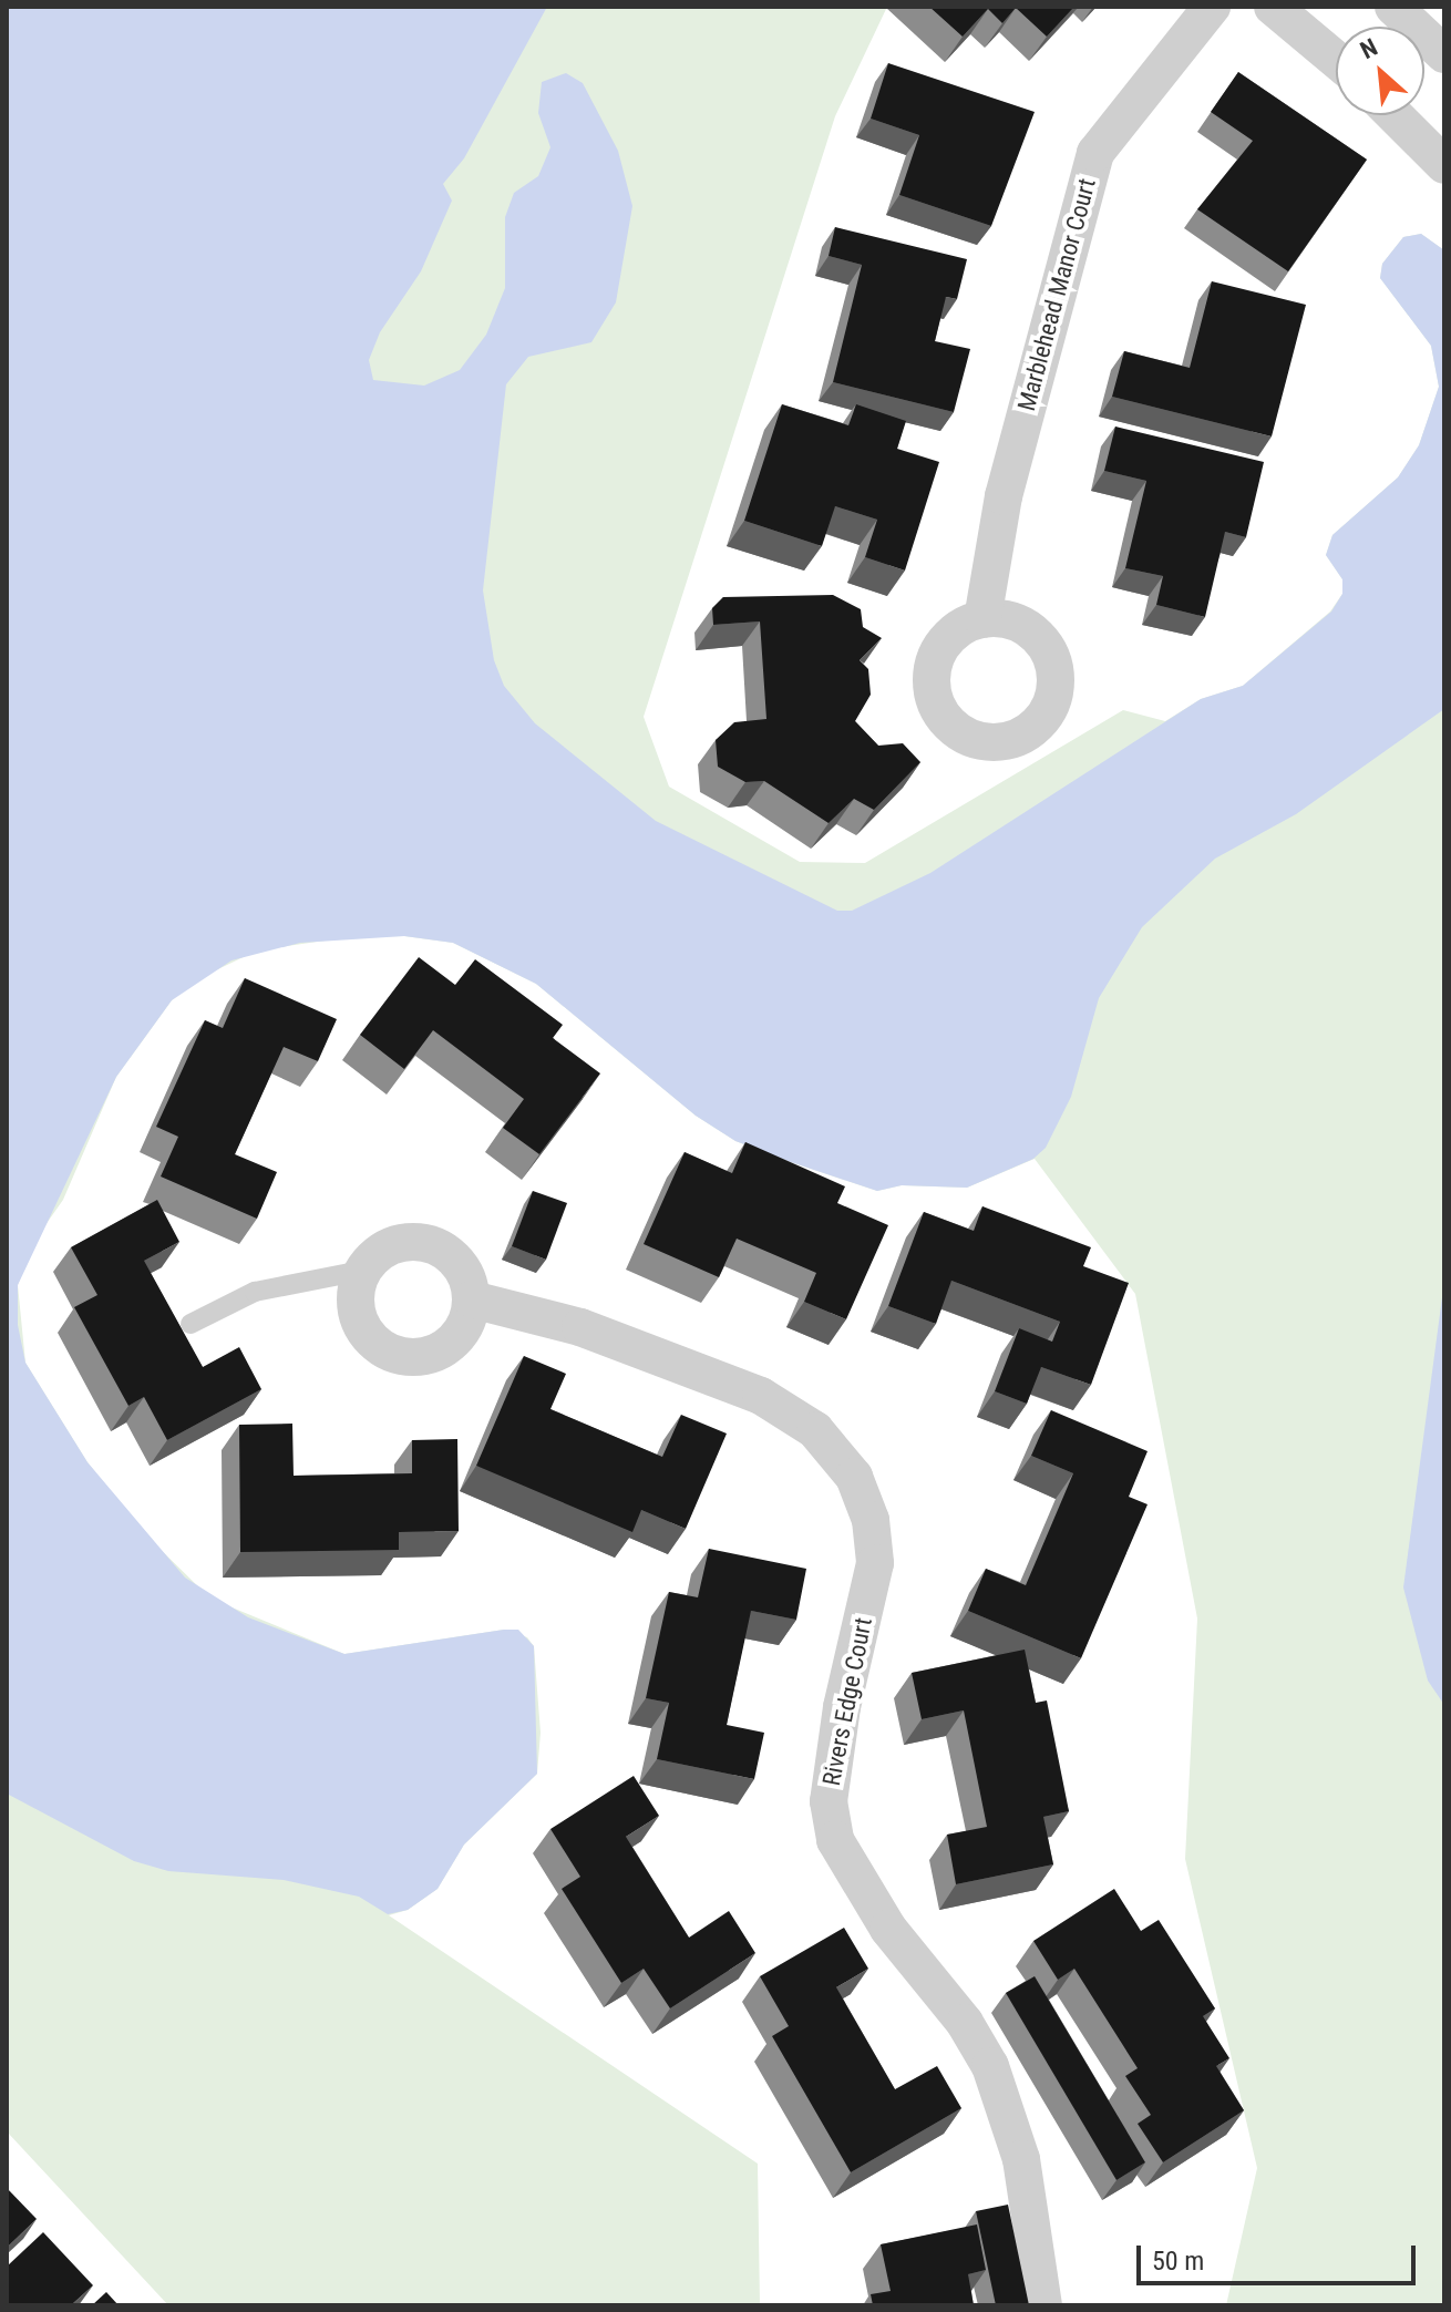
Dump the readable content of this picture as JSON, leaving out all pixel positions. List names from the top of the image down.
{
  "streets": {
    "street": ["Marblehead Manor Court", "Rivers Edge Court"]
  },
  "scale_bar": "50 m",
  "north": "top left"
}
